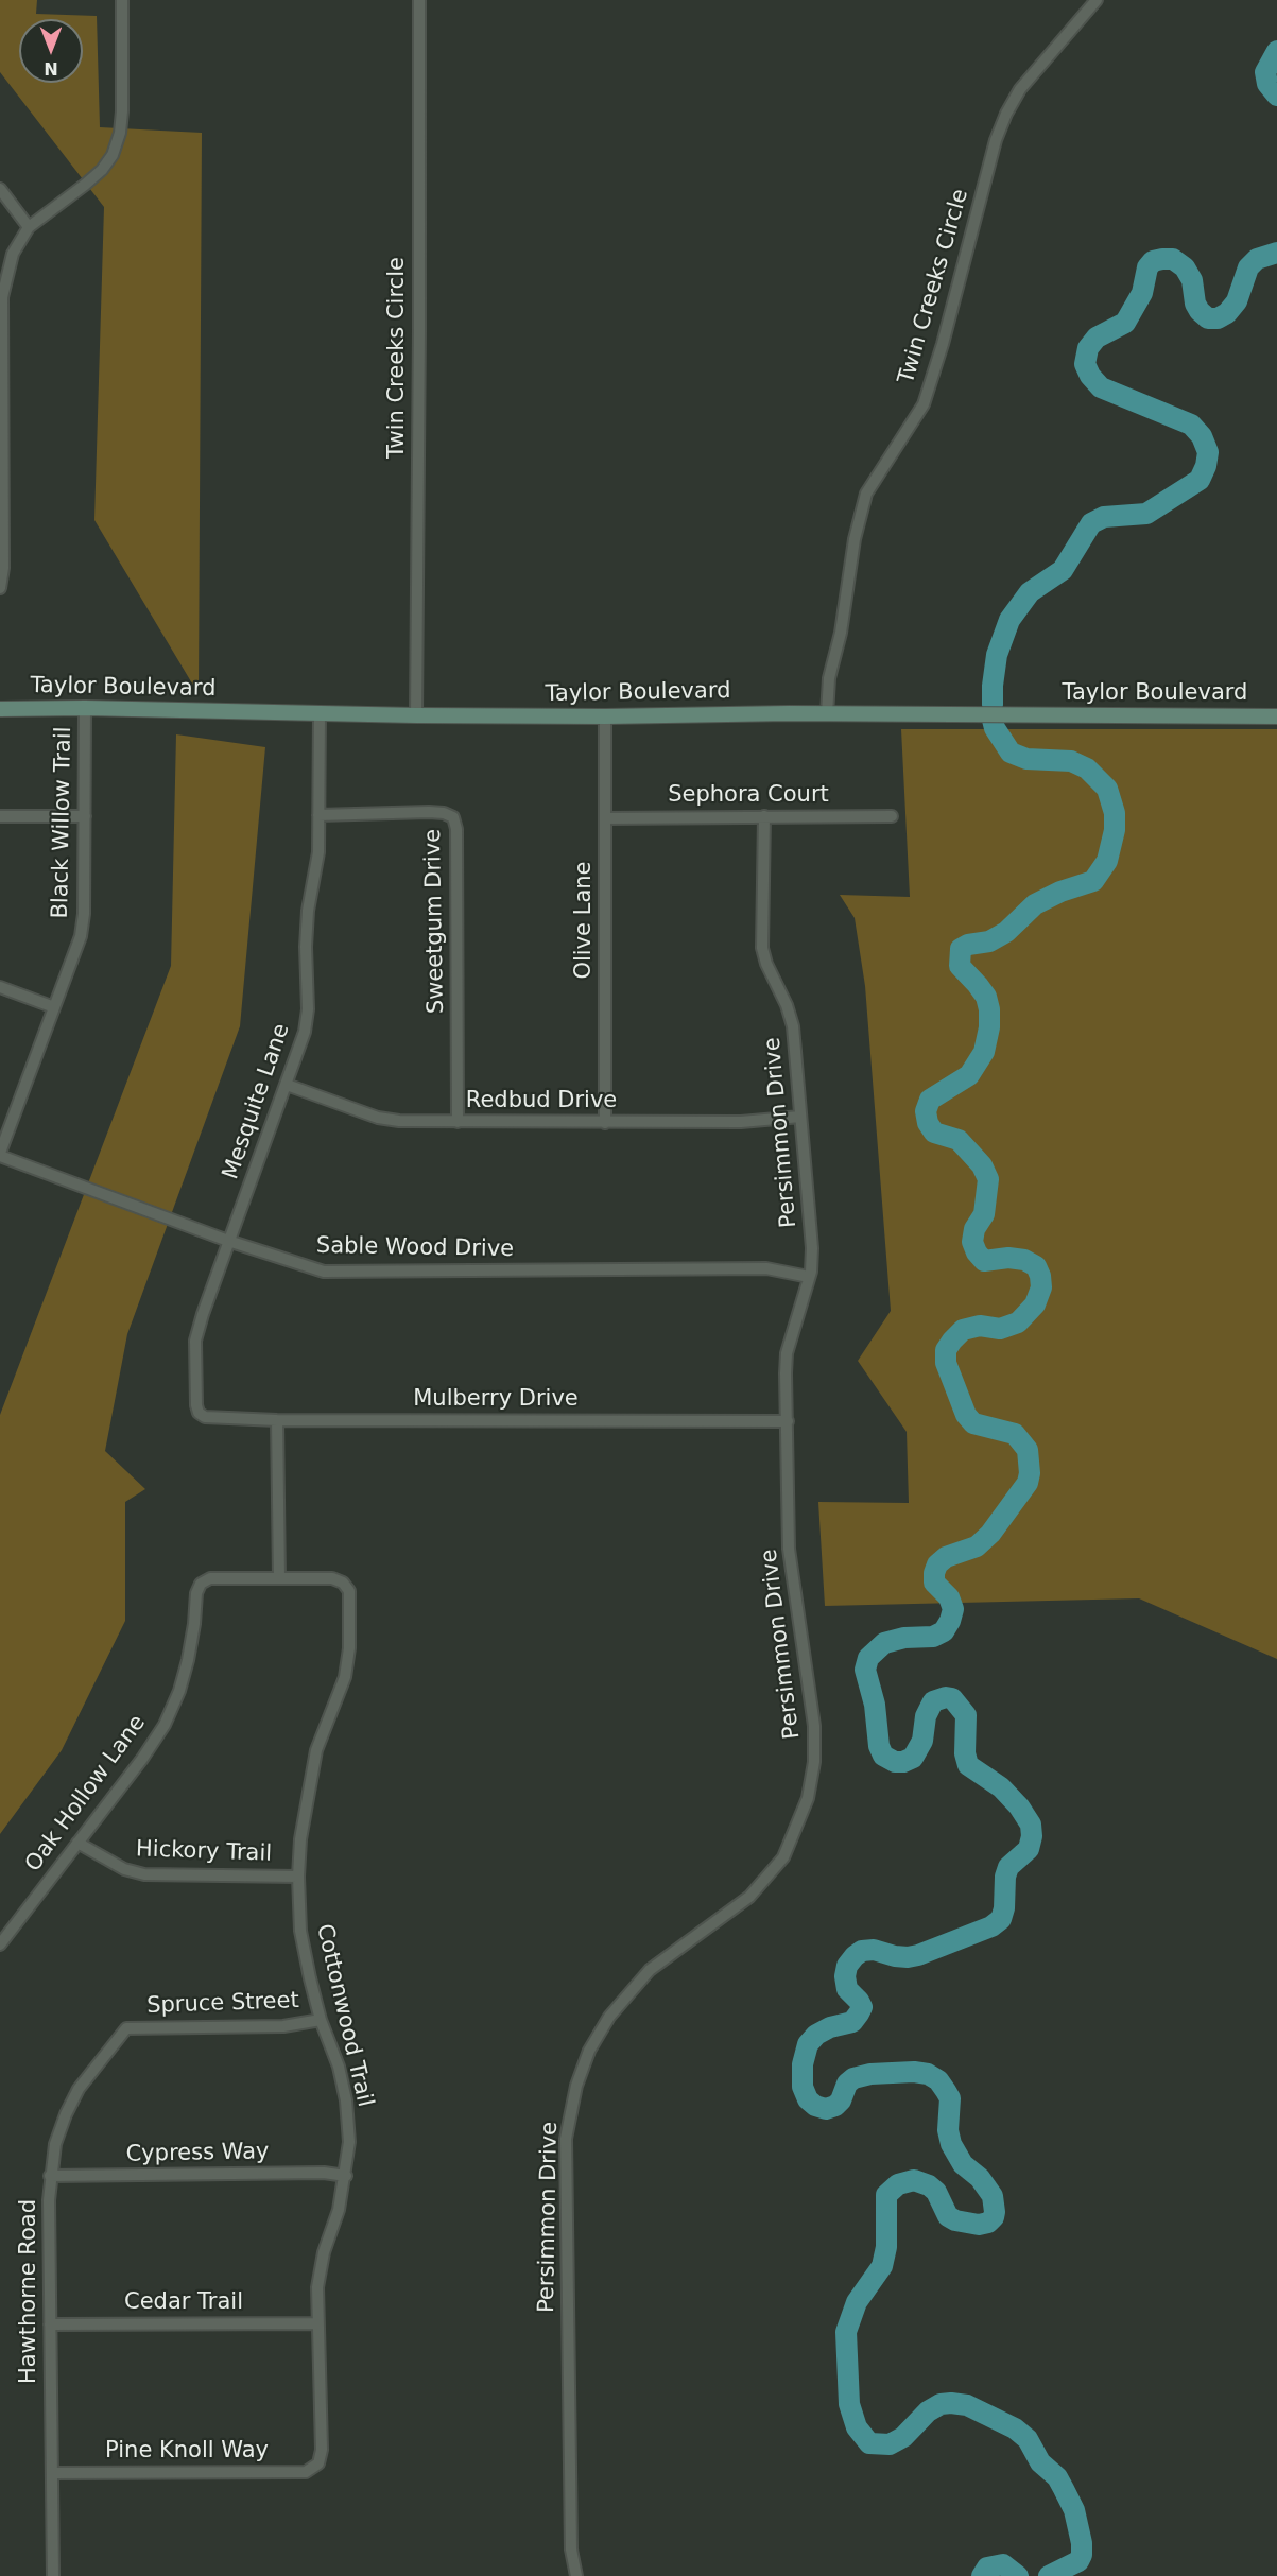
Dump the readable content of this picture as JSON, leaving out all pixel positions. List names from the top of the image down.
{
  "streets": {
    "street": [
      "Twin Creeks Circle",
      "Taylor Boulevard",
      "Sephora Court",
      "Black Willow Trail",
      "Olive Lane",
      "Sweetgum Drive",
      "Mesquite Lane",
      "Redbud Drive",
      "Persimmon Drive",
      "Sable Wood Drive",
      "Mulberry Drive",
      "Oak Hollow Lane",
      "Hickory Trail",
      "Spruce Street",
      "Cottonwood Trail",
      "Cypress Way",
      "Hawthorne Road",
      "Cedar Trail",
      "Pine Knoll Way"
    ]
  },
  "crossings": [
    ["Twin Creeks Circle", "Taylor Boulevard"],
    ["Taylor Boulevard", "Black Willow Trail"],
    ["Taylor Boulevard", "Olive Lane"],
    ["Taylor Boulevard", "Mesquite Lane"],
    ["Sephora Court", "Olive Lane"],
    ["Sephora Court", "Persimmon Drive"],
    ["Black Willow Trail", "Sable Wood Drive"],
    ["Olive Lane", "Redbud Drive"],
    ["Sweetgum Drive", "Mesquite Lane"],
    ["Sweetgum Drive", "Redbud Drive"],
    ["Mesquite Lane", "Redbud Drive"],
    ["Mesquite Lane", "Sable Wood Drive"],
    ["Mesquite Lane", "Mulberry Drive"],
    ["Redbud Drive", "Persimmon Drive"],
    ["Persimmon Drive", "Sable Wood Drive"],
    ["Persimmon Drive", "Mulberry Drive"],
    ["Oak Hollow Lane", "Hickory Trail"],
    ["Oak Hollow Lane", "Cottonwood Trail"],
    ["Hickory Trail", "Cottonwood Trail"],
    ["Spruce Street", "Cottonwood Trail"],
    ["Spruce Street", "Hawthorne Road"],
    ["Cottonwood Trail", "Cypress Way"],
    ["Cottonwood Trail", "Cedar Trail"],
    ["Cottonwood Trail", "Pine Knoll Way"],
    ["Cypress Way", "Hawthorne Road"],
    ["Hawthorne Road", "Cedar Trail"],
    ["Hawthorne Road", "Pine Knoll Way"]
  ],
  "north": "bottom"
}
